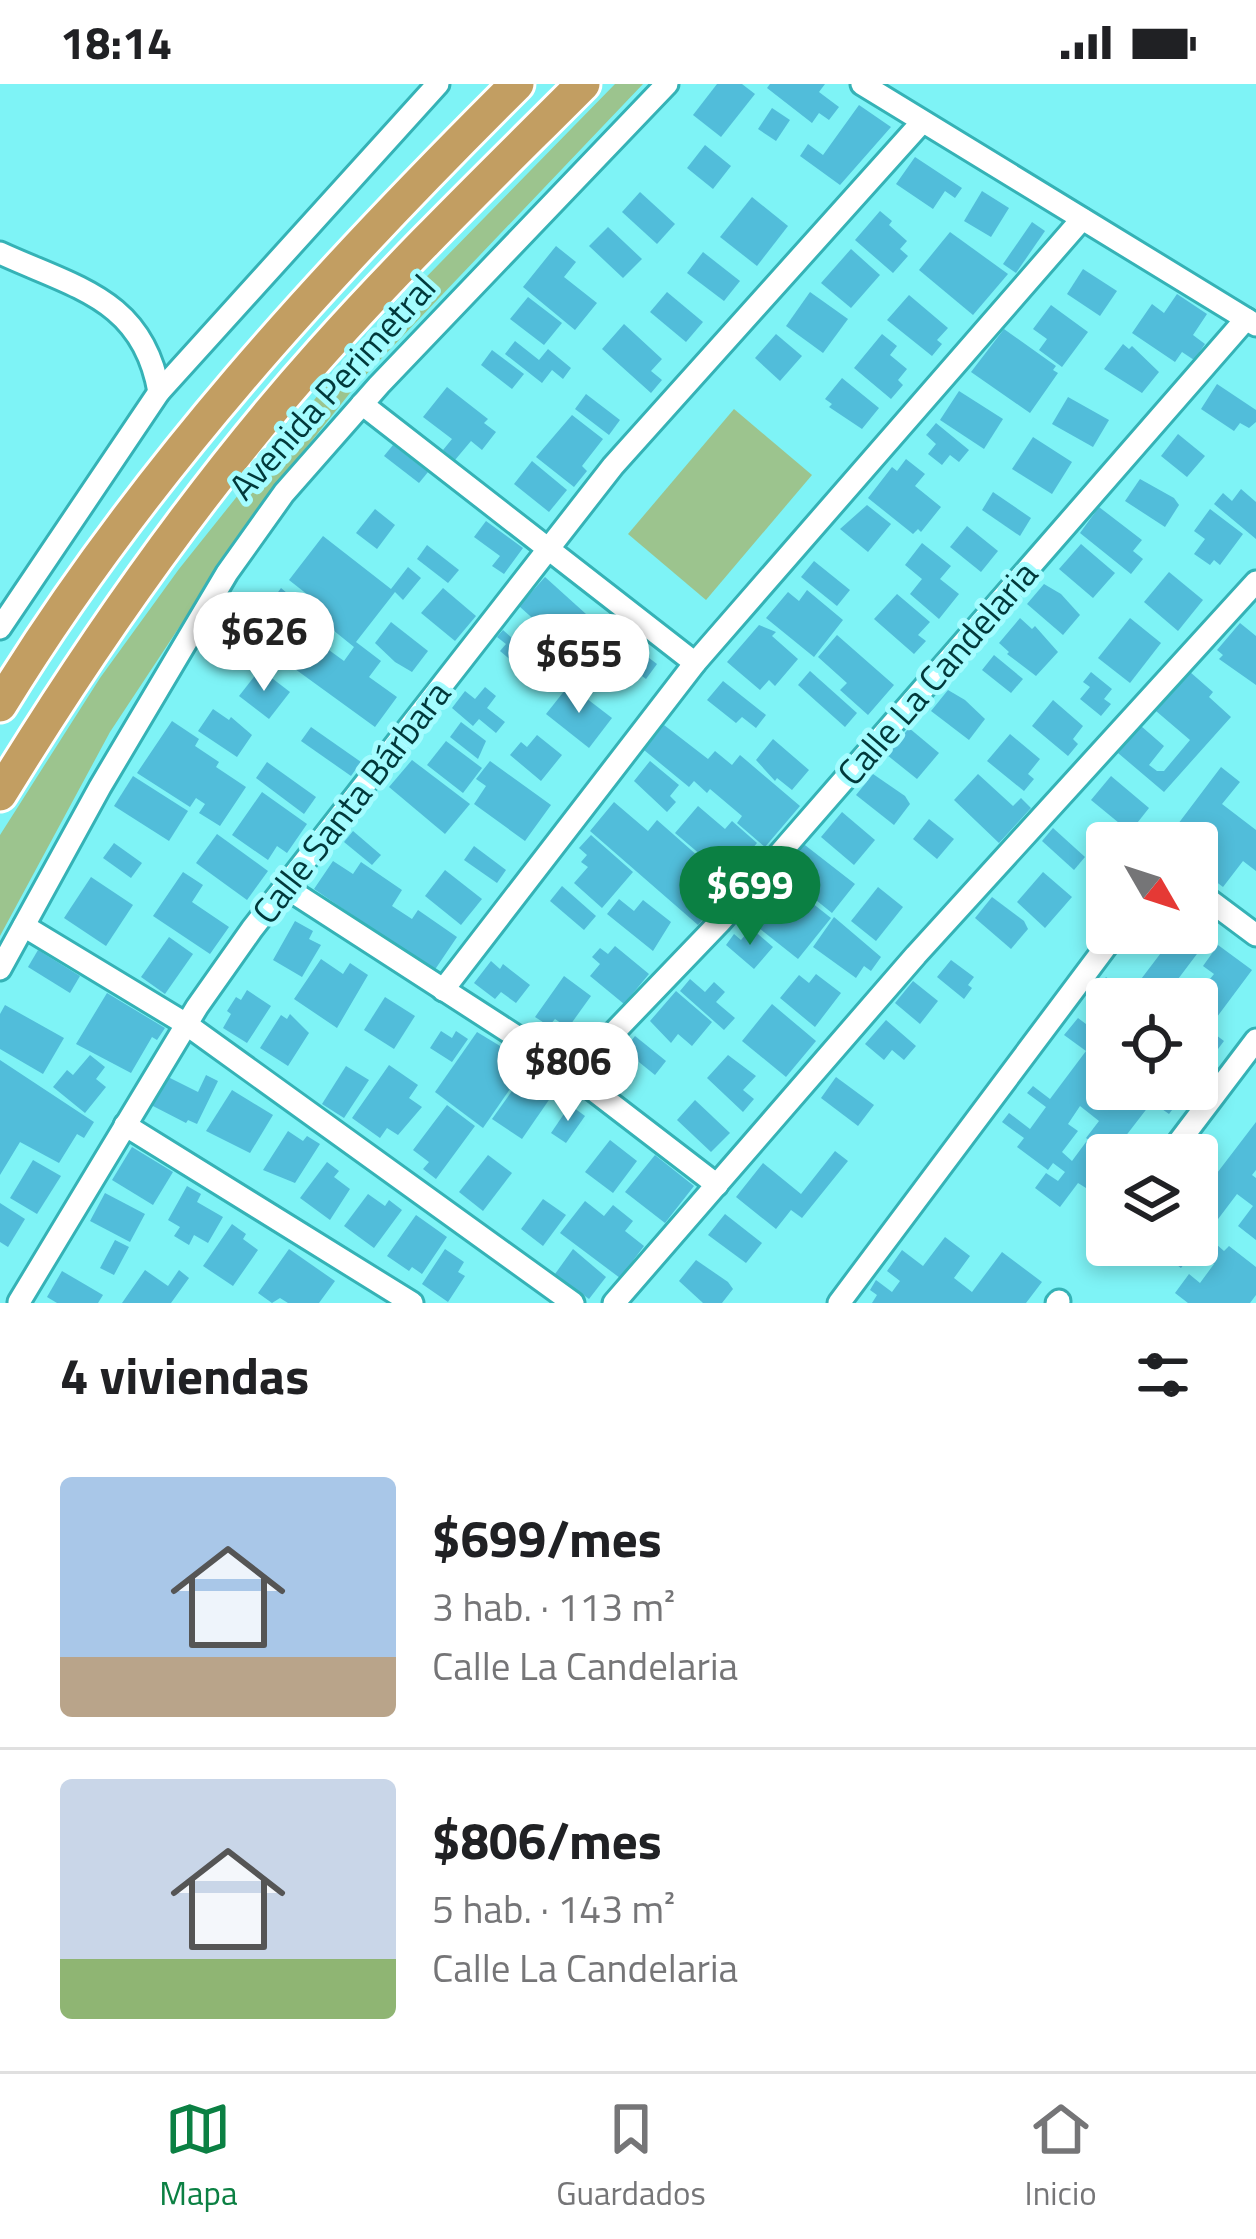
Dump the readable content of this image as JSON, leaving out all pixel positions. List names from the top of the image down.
{
  "streets": {
    "highway": ["Avenida Perimetral"],
    "street": ["Calle La Candelaria", "Calle Santa Bárbara"]
  },
  "north": "bottom right",
  "page": {
    "status": "18:14",
    "price": [
      "$626",
      "$655",
      "$699",
      "$806"
    ],
    "heading": "4 viviendas",
    "list": [
      {
        "name": "$699/mes",
        "note": "3 hab. · 113 m² · Calle La Candelaria"
      },
      {
        "name": "$806/mes",
        "note": "5 hab. · 143 m² · Calle La Candelaria"
      }
    ],
    "tabs": ["Mapa", "Guardados", "Inicio"]
  }
}
